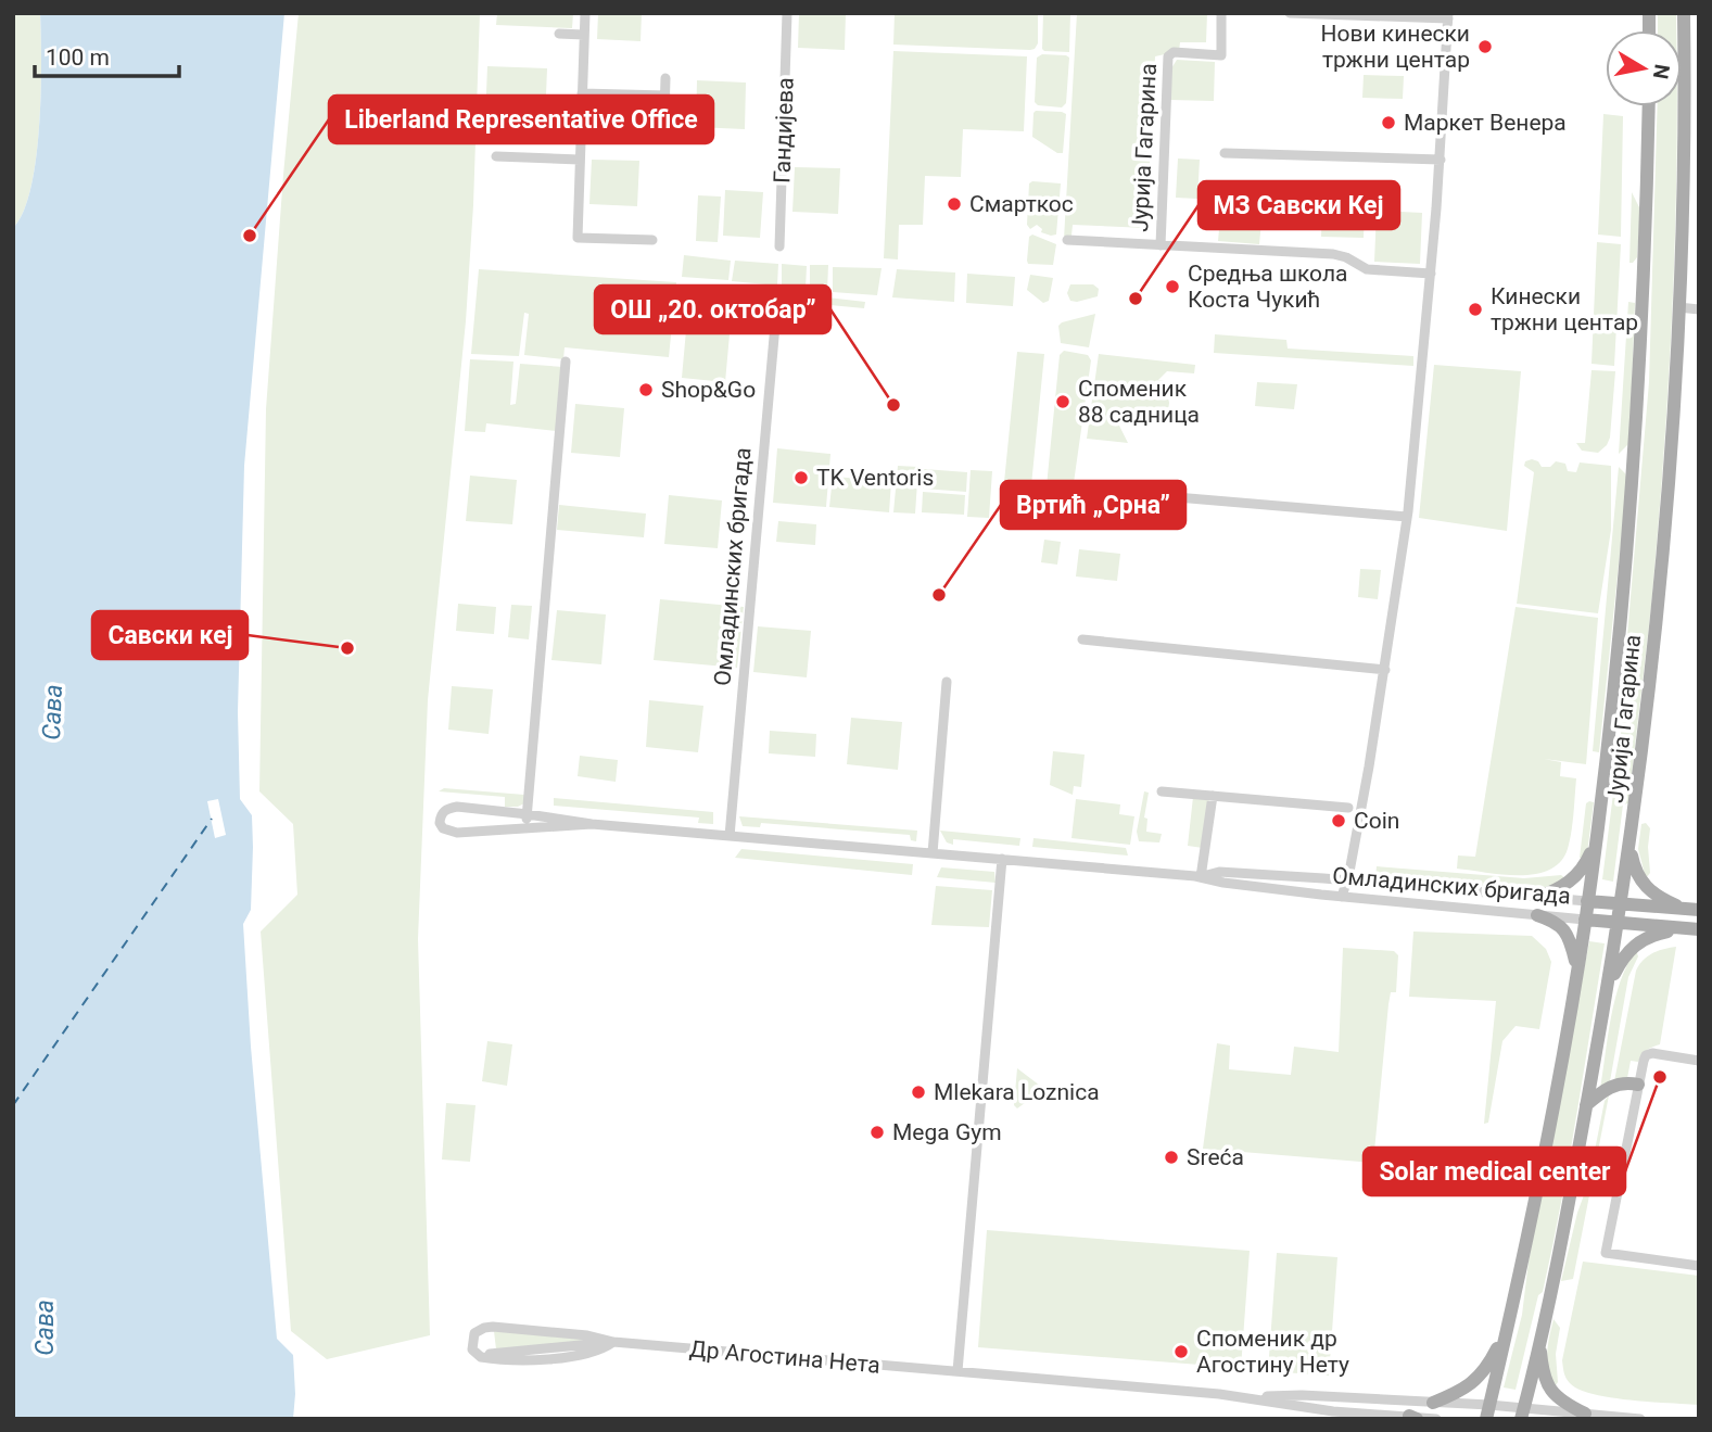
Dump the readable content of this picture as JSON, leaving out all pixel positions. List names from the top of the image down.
{
  "streets": {
    "main road": ["Јурија Гагарина", "Омладинских бригада"],
    "street": ["Гандијева", "Др Агостина Нета"]
  },
  "crossings": [
    ["Јурија Гагарина", "Омладинских бригада"],
    ["Јурија Гагарина", "Др Агостина Нета"]
  ],
  "water": ["Сава"],
  "places": [
    "Нови кинески тржни центар",
    "Маркет Венера",
    "Смарткос",
    "Liberland Representative Office",
    "Средња школа Коста Чукић",
    "МЗ Савски Кеј",
    "Кинески тржни центар",
    "Shop&Go",
    "Споменик 88 садница",
    "ОШ „20. октобар”",
    "TK Ventoris",
    "Вртић „Срна”",
    "Савски кеј",
    "Coin",
    "Solar medical center",
    "Mlekara Loznica",
    "Mega Gym",
    "Sreća",
    "Споменик др Агостину Нету"
  ],
  "scale_bar": "100 m",
  "north": "right"
}
